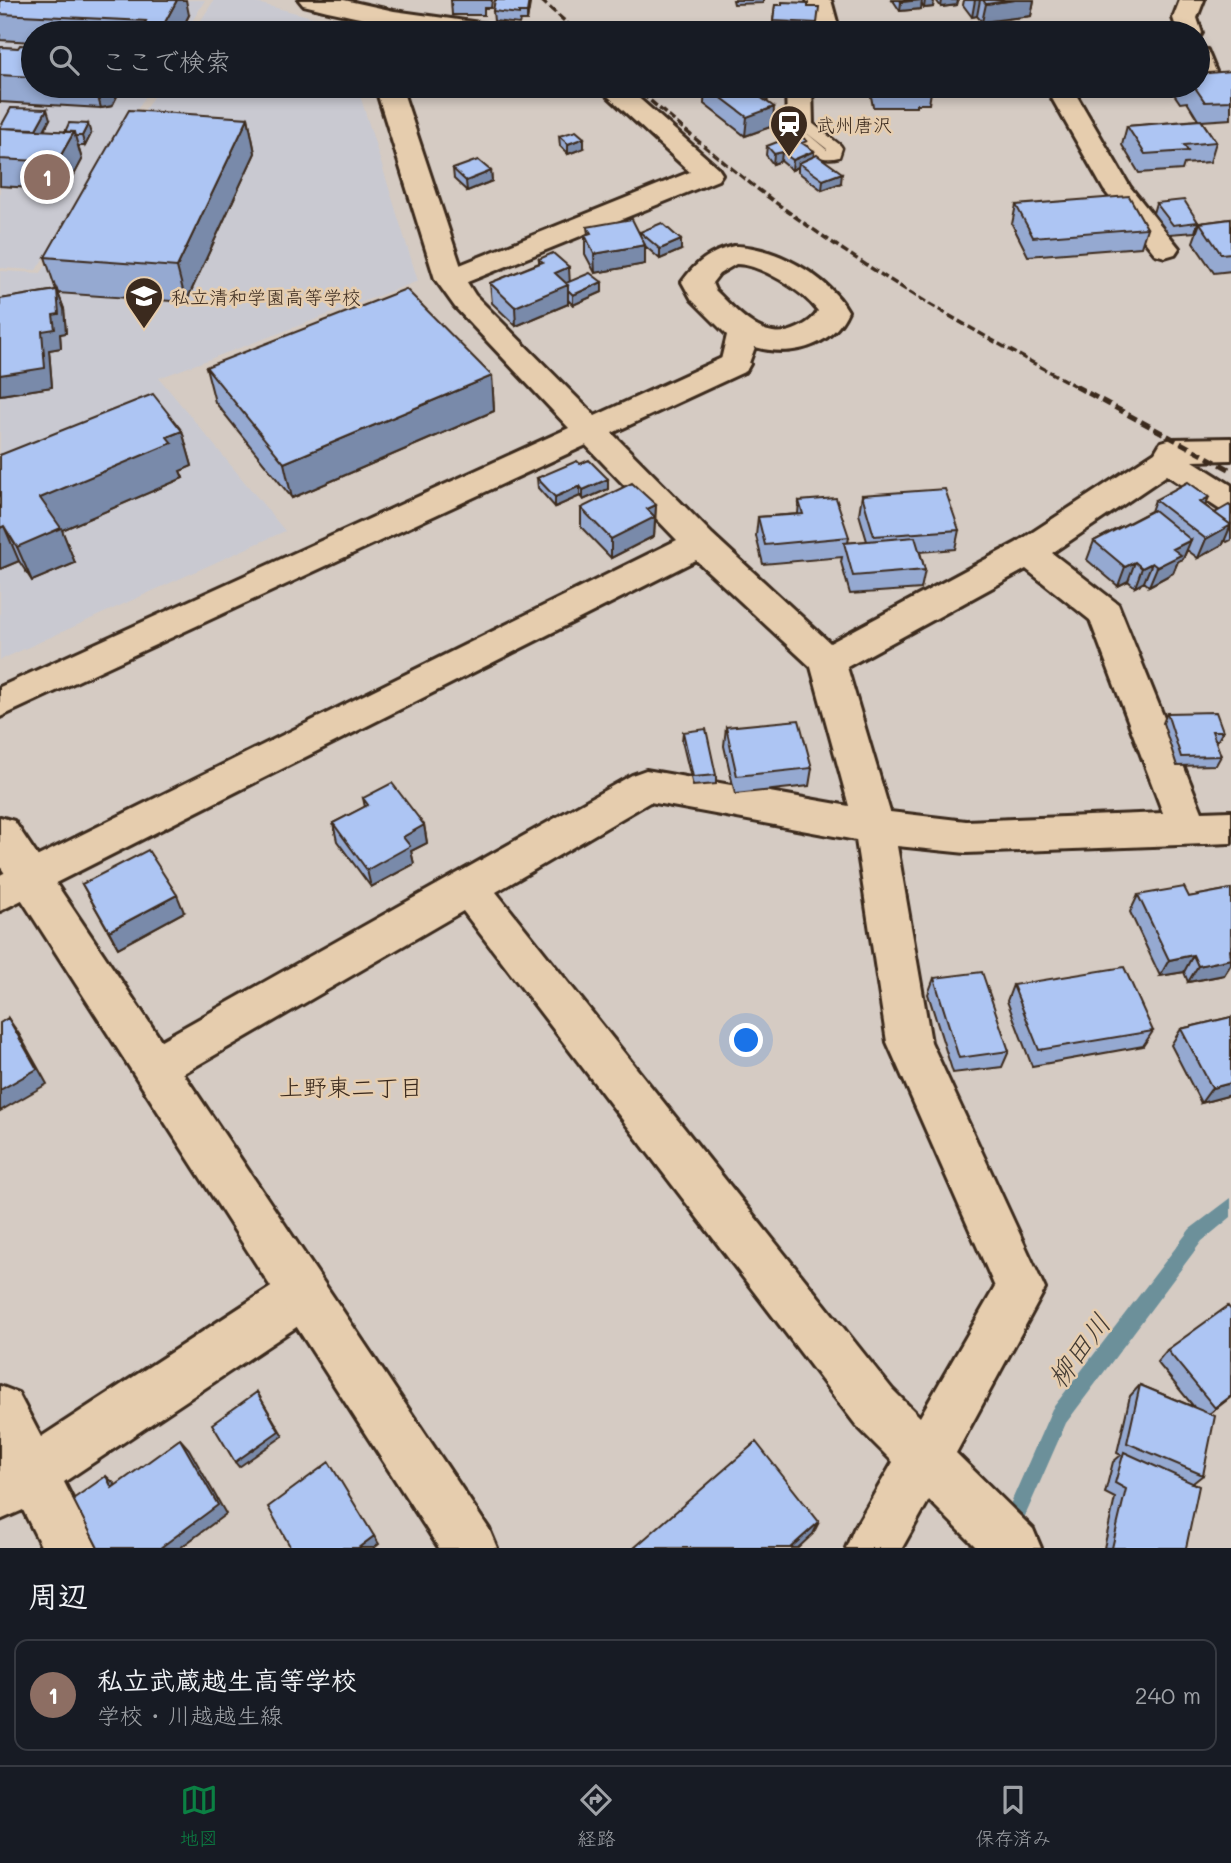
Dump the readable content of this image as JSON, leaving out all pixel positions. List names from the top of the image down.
{
  "districts": ["上野東二丁目"],
  "water": ["柳田川"],
  "places": {
    "station": ["武州唐沢"],
    "school or university": ["私立清和学園高等学校"]
  },
  "page": {
    "search": "ここで検索",
    "pins": "1",
    "heading": "周辺",
    "list": [
      {
        "mark": "1",
        "name": "私立武蔵越生高等学校",
        "note": "学校 · 川越越生線",
        "value": "240 m"
      }
    ],
    "nav": ["地図", "経路", "保存済み"]
  }
}
